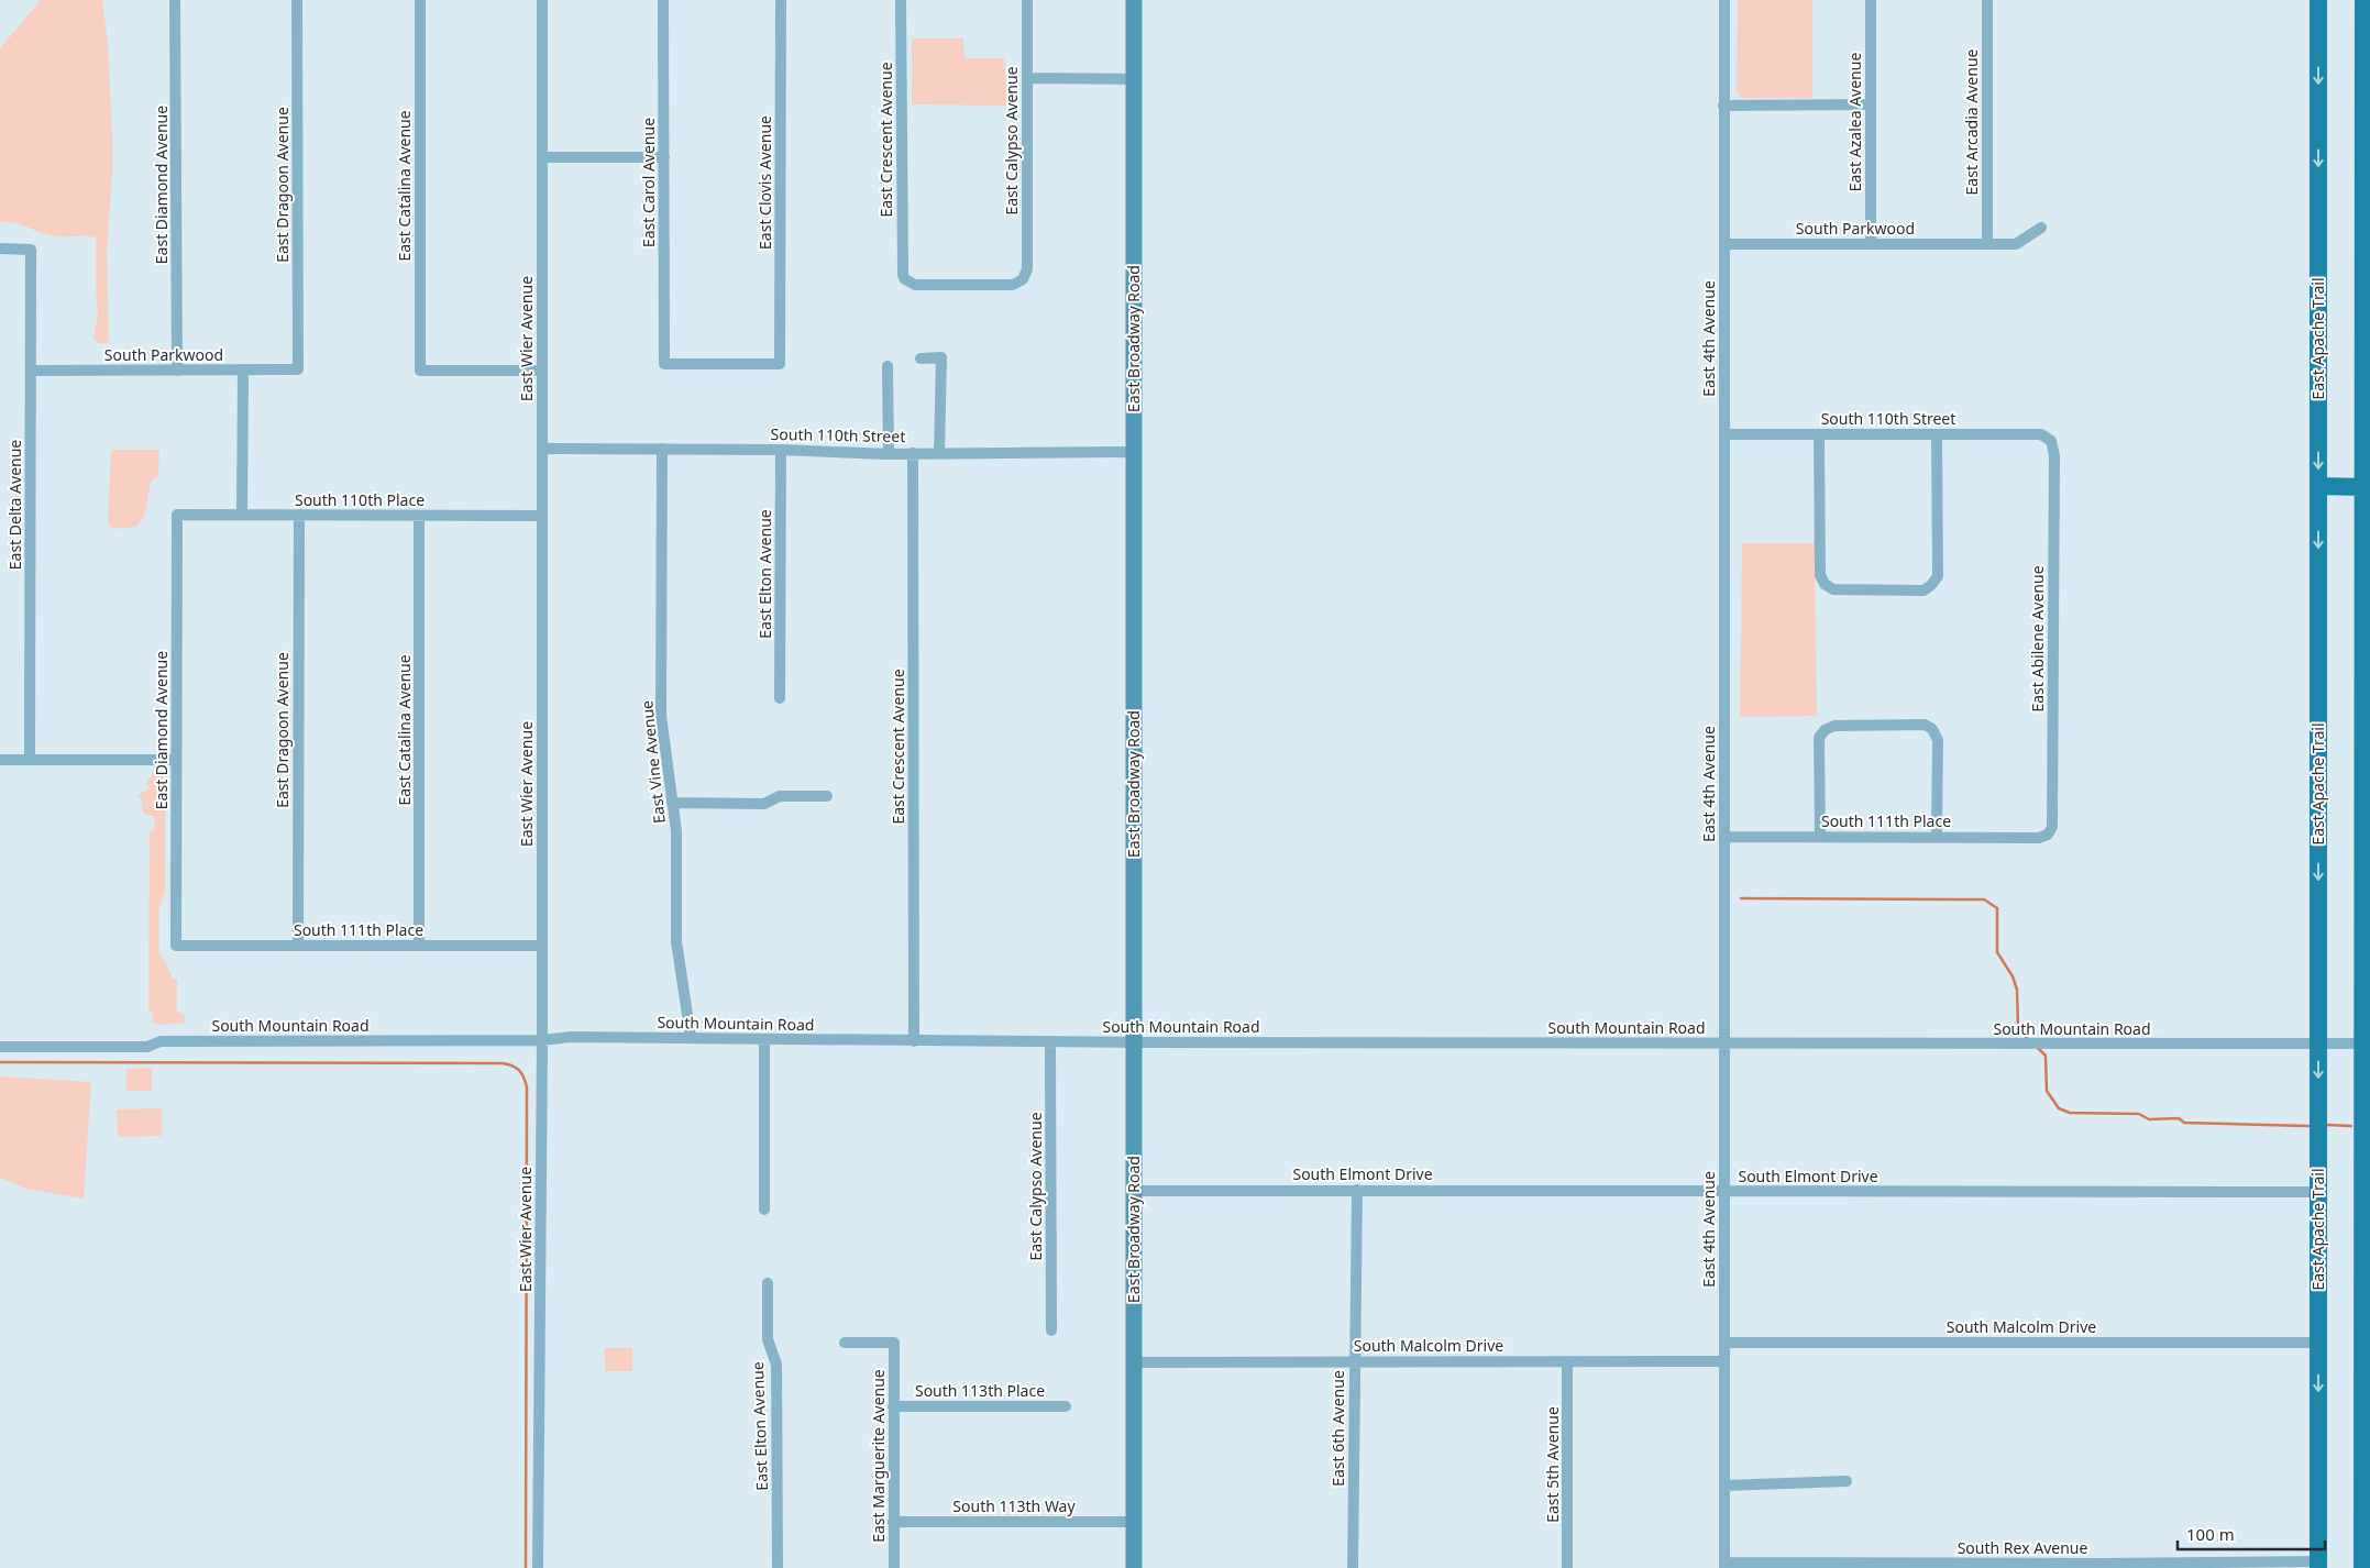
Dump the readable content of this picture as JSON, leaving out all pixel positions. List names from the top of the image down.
{
  "streets": {
    "main road": ["East Broadway Road", "East Apache Trail"],
    "street": [
      "East Azalea Avenue",
      "East Arcadia Avenue",
      "East Crescent Avenue",
      "East Calypso Avenue",
      "East Carol Avenue",
      "East Clovis Avenue",
      "East Diamond Avenue",
      "East Dragoon Avenue",
      "East Catalina Avenue",
      "South Parkwood",
      "East Wier Avenue",
      "East 4th Avenue",
      "South 110th Street",
      "South 110th Place",
      "East Delta Avenue",
      "East Elton Avenue",
      "East Abilene Avenue",
      "East Vine Avenue",
      "South 111th Place",
      "South Mountain Road",
      "South Elmont Drive",
      "South Malcolm Drive",
      "South 113th Place",
      "East 6th Avenue",
      "East Marguerite Avenue",
      "East 5th Avenue",
      "South 113th Way",
      "South Rex Avenue"
    ]
  },
  "crossings": [
    ["East Azalea Avenue", "South Parkwood"],
    ["East Arcadia Avenue", "South Parkwood"],
    ["East Crescent Avenue", "East Calypso Avenue"],
    ["East Crescent Avenue", "South 110th Street"],
    ["East Crescent Avenue", "South Mountain Road"],
    ["East Calypso Avenue", "South Mountain Road"],
    ["East Carol Avenue", "East Clovis Avenue"],
    ["East Diamond Avenue", "South Parkwood"],
    ["East Diamond Avenue", "South 110th Place"],
    ["East Diamond Avenue", "South 111th Place"],
    ["East Dragoon Avenue", "South Parkwood"],
    ["East Dragoon Avenue", "South 110th Place"],
    ["East Dragoon Avenue", "South 111th Place"],
    ["East Catalina Avenue", "East Wier Avenue"],
    ["East Catalina Avenue", "South 110th Place"],
    ["East Catalina Avenue", "South 111th Place"],
    ["South Parkwood", "East 4th Avenue"],
    ["South Parkwood", "East Delta Avenue"],
    ["East Wier Avenue", "South 110th Street"],
    ["East Wier Avenue", "South 110th Place"],
    ["East Wier Avenue", "South 111th Place"],
    ["East Wier Avenue", "South Mountain Road"],
    ["East Broadway Road", "South 110th Street"],
    ["East Broadway Road", "South Mountain Road"],
    ["East Broadway Road", "South Elmont Drive"],
    ["East Broadway Road", "South Malcolm Drive"],
    ["East Broadway Road", "South 113th Way"],
    ["East 4th Avenue", "South 110th Street"],
    ["East 4th Avenue", "South 111th Place"],
    ["East 4th Avenue", "South Mountain Road"],
    ["East 4th Avenue", "South Elmont Drive"],
    ["East 4th Avenue", "South Malcolm Drive"],
    ["East 4th Avenue", "South Rex Avenue"],
    ["East Apache Trail", "South Mountain Road"],
    ["East Apache Trail", "South Elmont Drive"],
    ["East Apache Trail", "South Malcolm Drive"],
    ["East Apache Trail", "South Rex Avenue"],
    ["South 110th Street", "East Elton Avenue"],
    ["South 110th Street", "East Abilene Avenue"],
    ["South 110th Street", "East Vine Avenue"],
    ["East Abilene Avenue", "South 111th Place"],
    ["East Vine Avenue", "South Mountain Road"],
    ["South Elmont Drive", "East 6th Avenue"],
    ["South Malcolm Drive", "East 6th Avenue"],
    ["South Malcolm Drive", "East 5th Avenue"],
    ["South 113th Place", "East Marguerite Avenue"],
    ["East Marguerite Avenue", "South 113th Way"]
  ],
  "scale_bar": "100 m"
}
